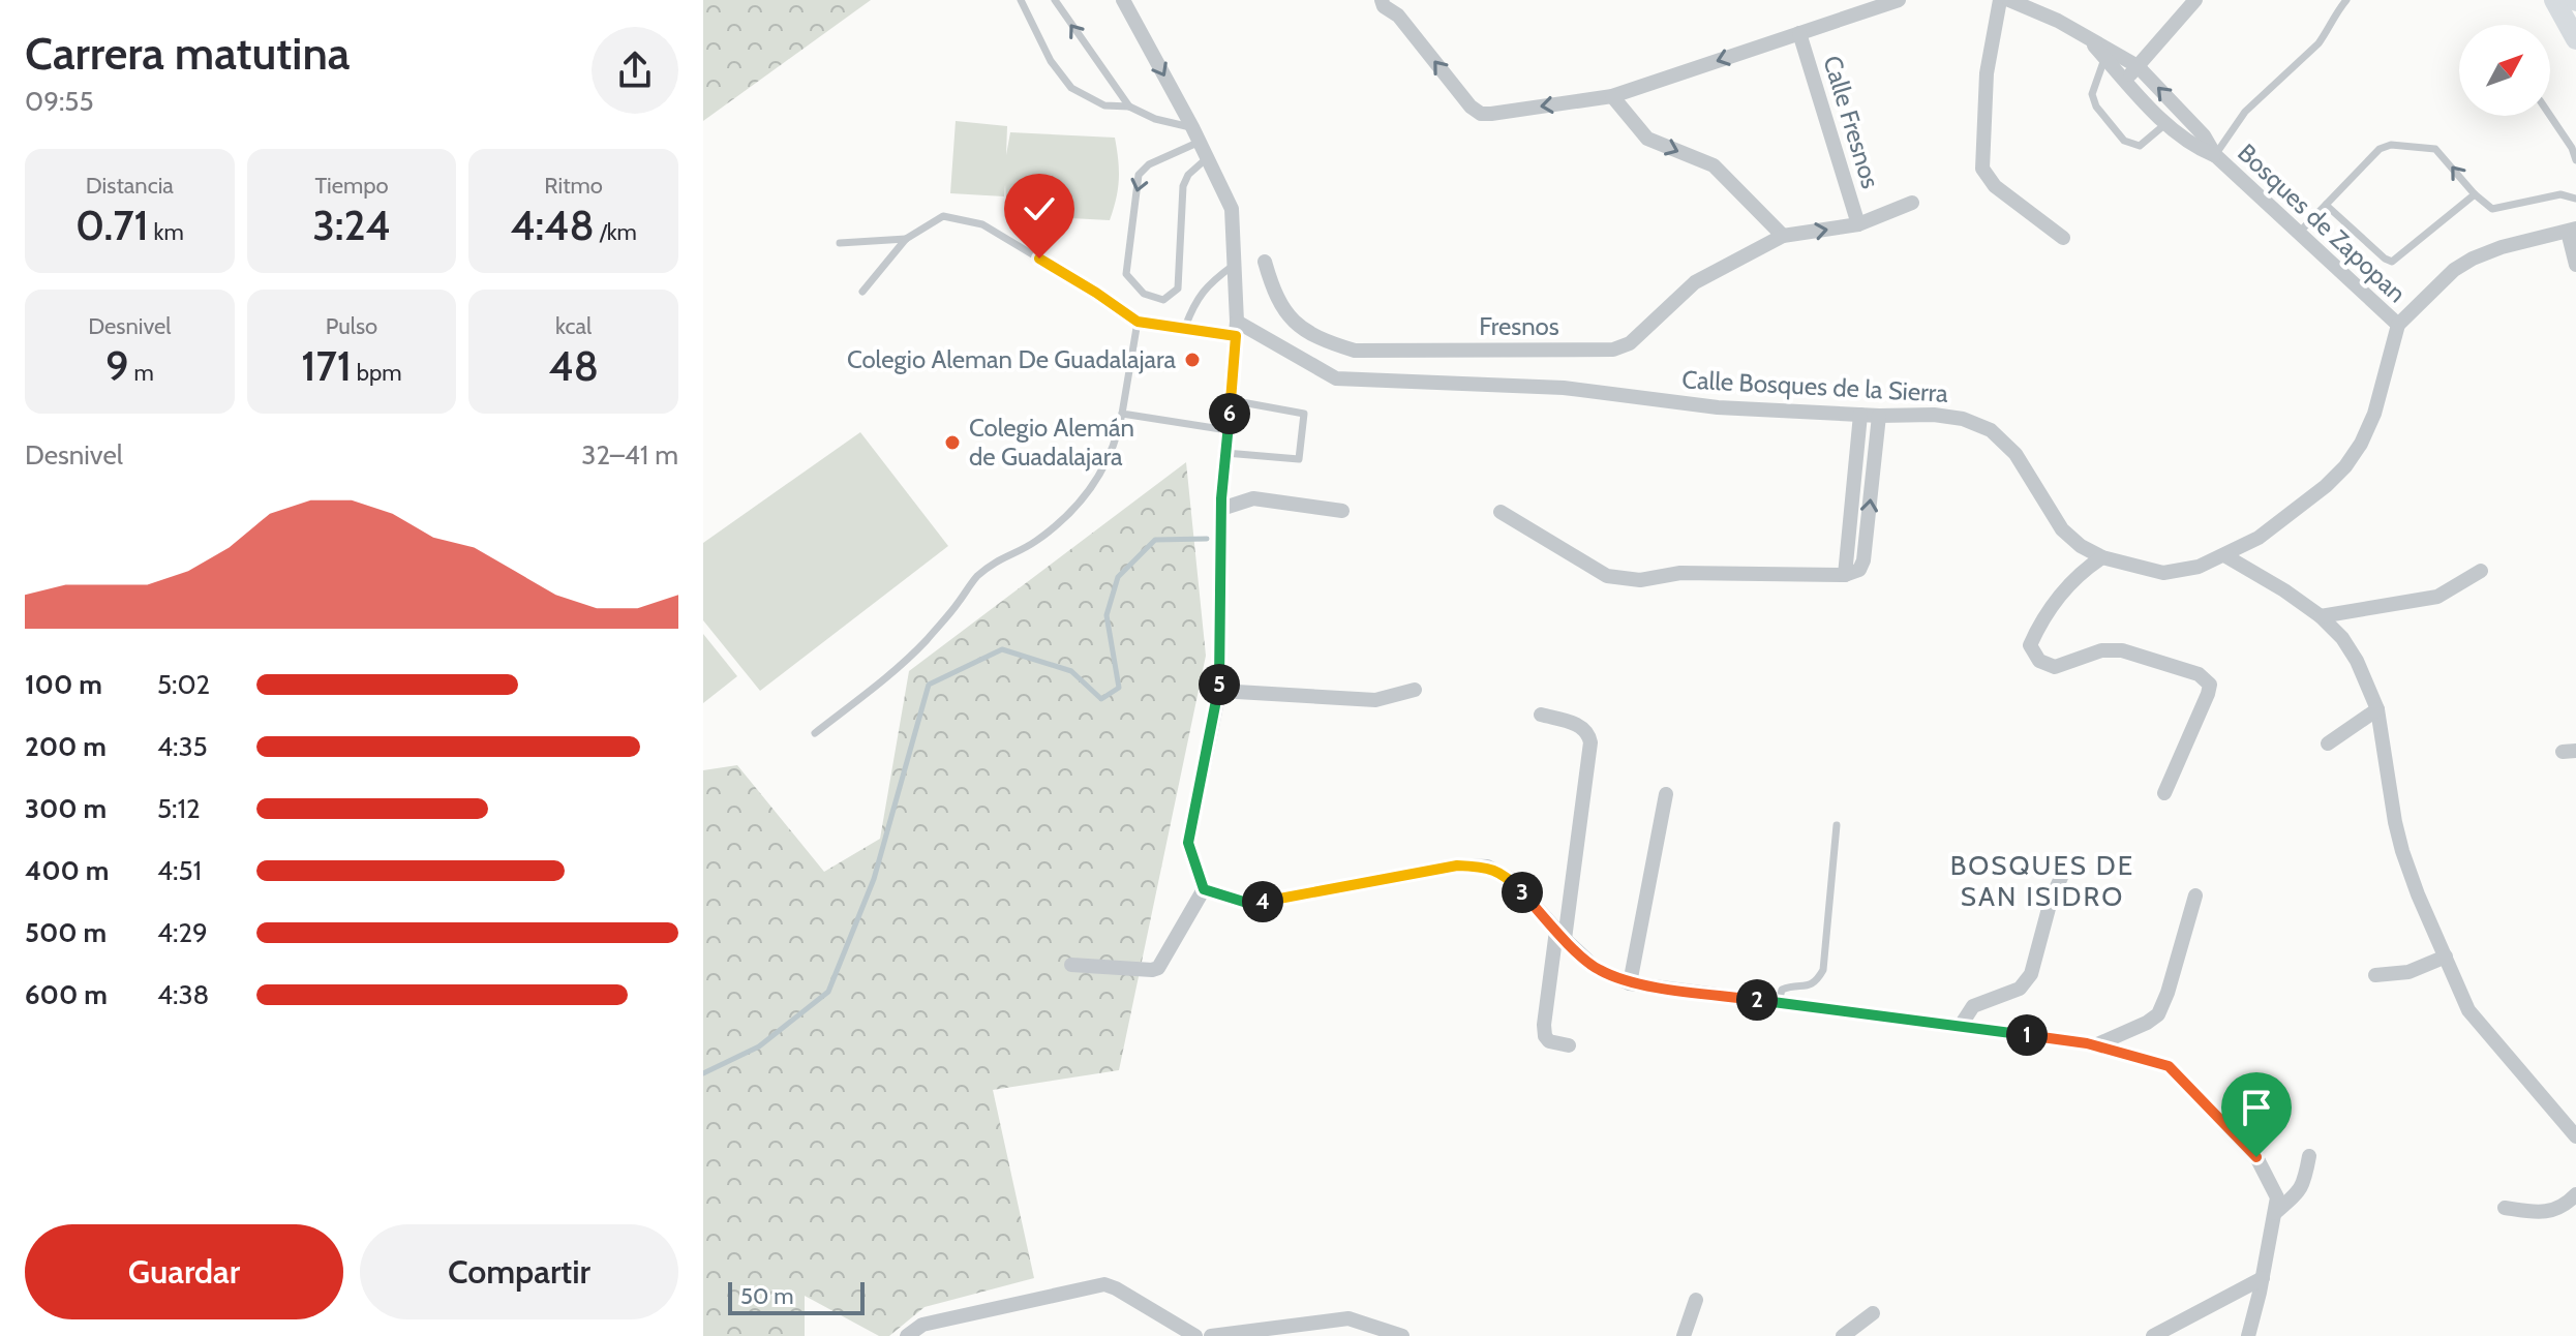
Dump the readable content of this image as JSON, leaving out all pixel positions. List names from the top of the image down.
{
  "streets": {
    "street": [
      "Calle Fresnos",
      "Bosques de Zapopan",
      "Fresnos",
      "Calle Bosques de la Sierra"
    ]
  },
  "crossings": [
    ["Calle Fresnos", "Fresnos"],
    ["Bosques de Zapopan", "Calle Bosques de la Sierra"]
  ],
  "districts": ["BOSQUES DE SAN ISIDRO"],
  "places": ["Colegio Aleman De Guadalajara", "Colegio Alemán de Guadalajara"],
  "scale_bar": "50 m",
  "north": "top right",
  "page": {
    "heading": ["Carrera matutina", "09:55"],
    "stats": [
      ["Distancia", "0.71 km"],
      ["Tiempo", "3:24"],
      ["Ritmo", "4:48 /km"],
      ["Desnivel", "9 m"],
      ["Pulso", "171 bpm"],
      ["kcal", "48"]
    ],
    "pins": [
      "6",
      "5",
      "3",
      "4",
      "2",
      "1"
    ],
    "chart": ["Desnivel", "32–41 m"],
    "list": [
      {
        "name": "100 m",
        "note": "5:02"
      },
      {
        "name": "200 m",
        "note": "4:35"
      },
      {
        "name": "300 m",
        "note": "5:12"
      },
      {
        "name": "400 m",
        "note": "4:51"
      },
      {
        "name": "500 m",
        "note": "4:29"
      },
      {
        "name": "600 m",
        "note": "4:38"
      }
    ],
    "buttons": ["Guardar", "Compartir"],
    "scale": "50 m"
  }
}
